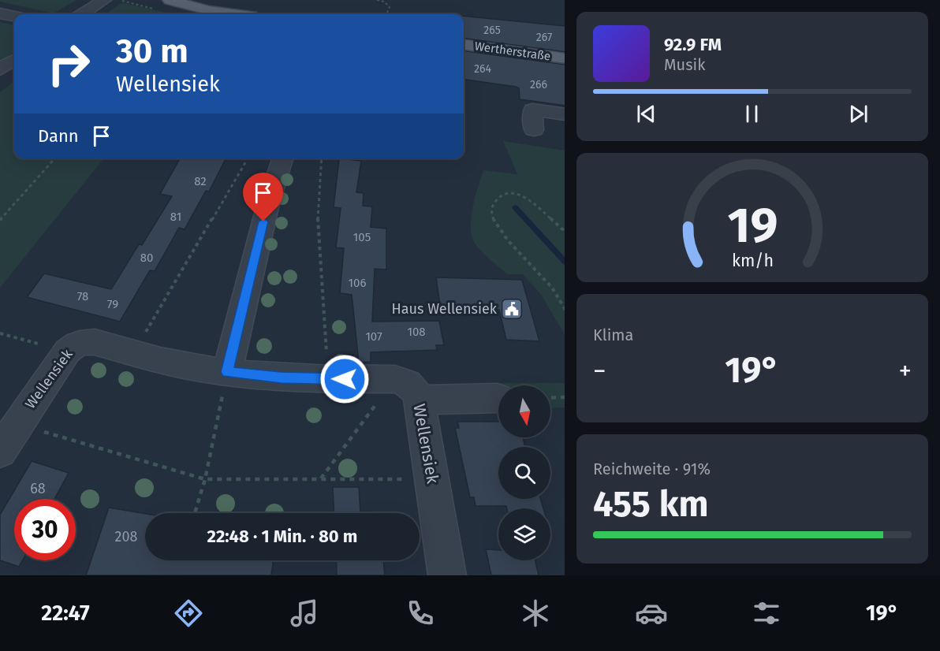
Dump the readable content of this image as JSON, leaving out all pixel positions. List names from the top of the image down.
{
  "streets": {
    "main road": ["Wertherstraße"],
    "street": ["Wellensiek"]
  },
  "places": {
    "public building": ["Haus Wellensiek"]
  },
  "house_numbers": [
    "265",
    "267",
    "264",
    "266",
    "82",
    "81",
    "105",
    "80",
    "106",
    "78",
    "79",
    "108",
    "107",
    "68",
    "208"
  ],
  "north": "bottom",
  "page": {
    "turn": ["30 m", "Wellensiek"],
    "song": ["92.9 FM", "Musik"],
    "then": "Dann",
    "tile": [
      "Klima",
      ["Reichweite · 91%", "455 km"]
    ],
    "heat": ["−", "19°", "+"],
    "limit": "30",
    "trip": "22:48 · 1 Min. · 80 m",
    "tabs": ["22:47", "19°"],
    "gauge": ["19", "km/h"]
  }
}
